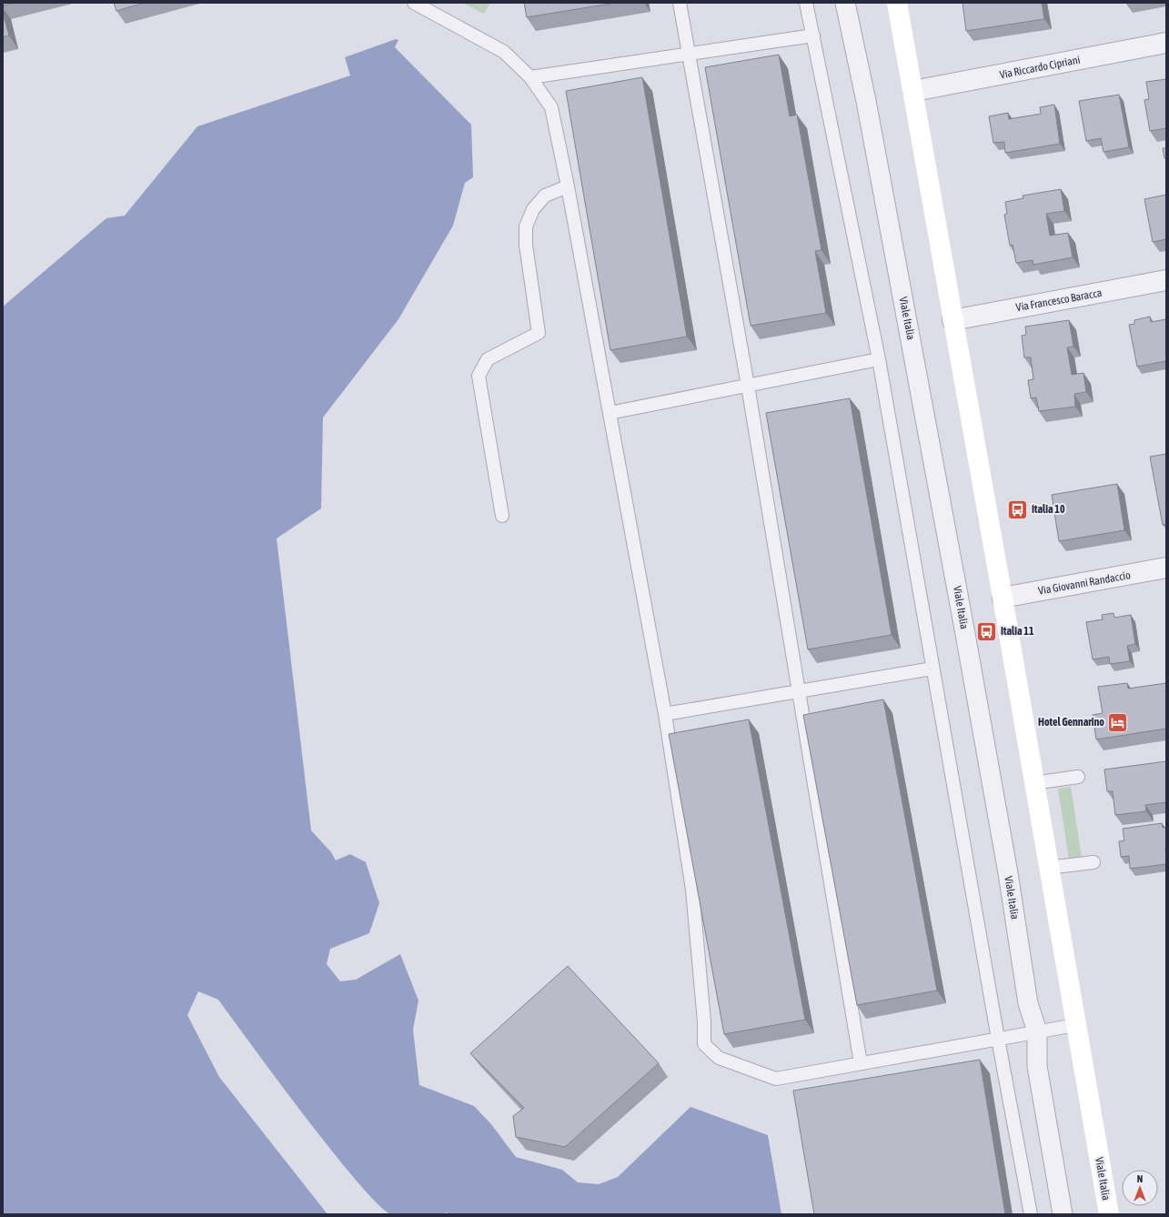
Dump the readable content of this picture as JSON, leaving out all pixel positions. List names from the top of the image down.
{
  "streets": {
    "main road": ["Viale Italia"],
    "street": ["Via Riccardo Cipriani", "Via Francesco Baracca", "Via Giovanni Randaccio"]
  },
  "crossings": [
    ["Via Riccardo Cipriani", "Viale Italia"],
    ["Via Francesco Baracca", "Viale Italia"],
    ["Viale Italia", "Via Giovanni Randaccio"]
  ],
  "places": {
    "bus stop": ["Italia 10", "Italia 11"],
    "hotel": ["Hotel Gennarino"]
  },
  "north": "top"
}
